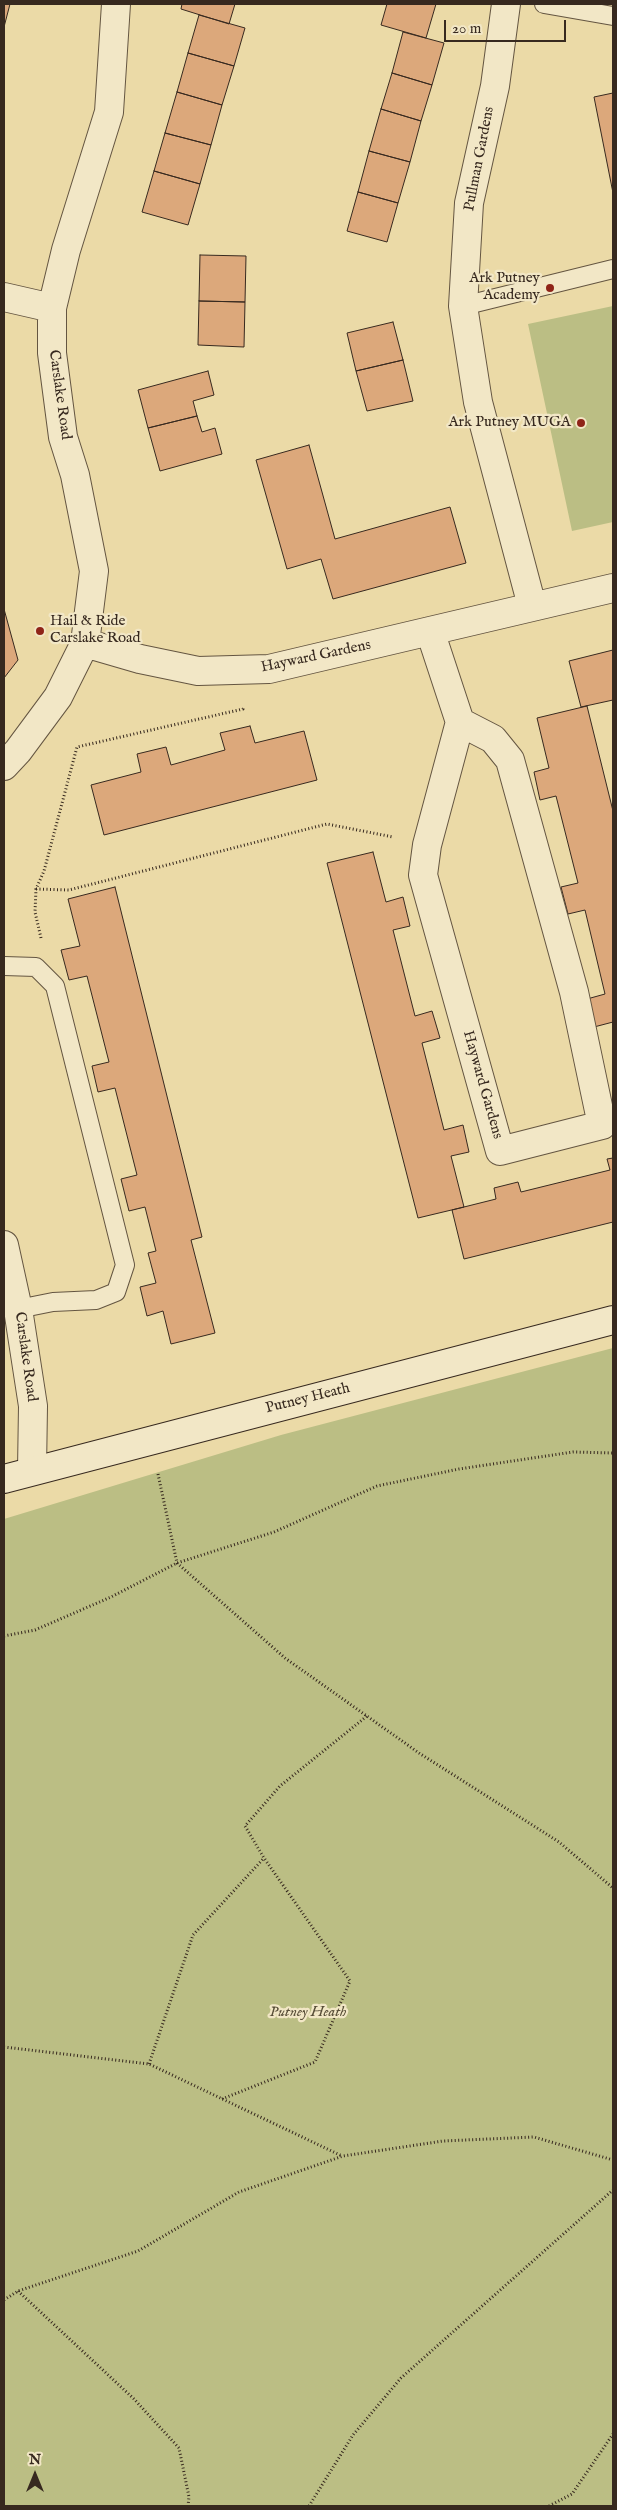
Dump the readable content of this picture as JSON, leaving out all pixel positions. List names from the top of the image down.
{
  "streets": {
    "street": [
      "Pullman Gardens",
      "Carslake Road",
      "Hayward Gardens",
      "Putney Heath"
    ]
  },
  "crossings": [
    ["Pullman Gardens", "Hayward Gardens"],
    ["Carslake Road", "Hayward Gardens"],
    ["Carslake Road", "Putney Heath"]
  ],
  "parks": ["Putney Heath"],
  "places": ["Ark Putney Academy", "Ark Putney MUGA", "Hail & Ride Carslake Road"],
  "scale_bar": "20 m",
  "north": "top"
}
